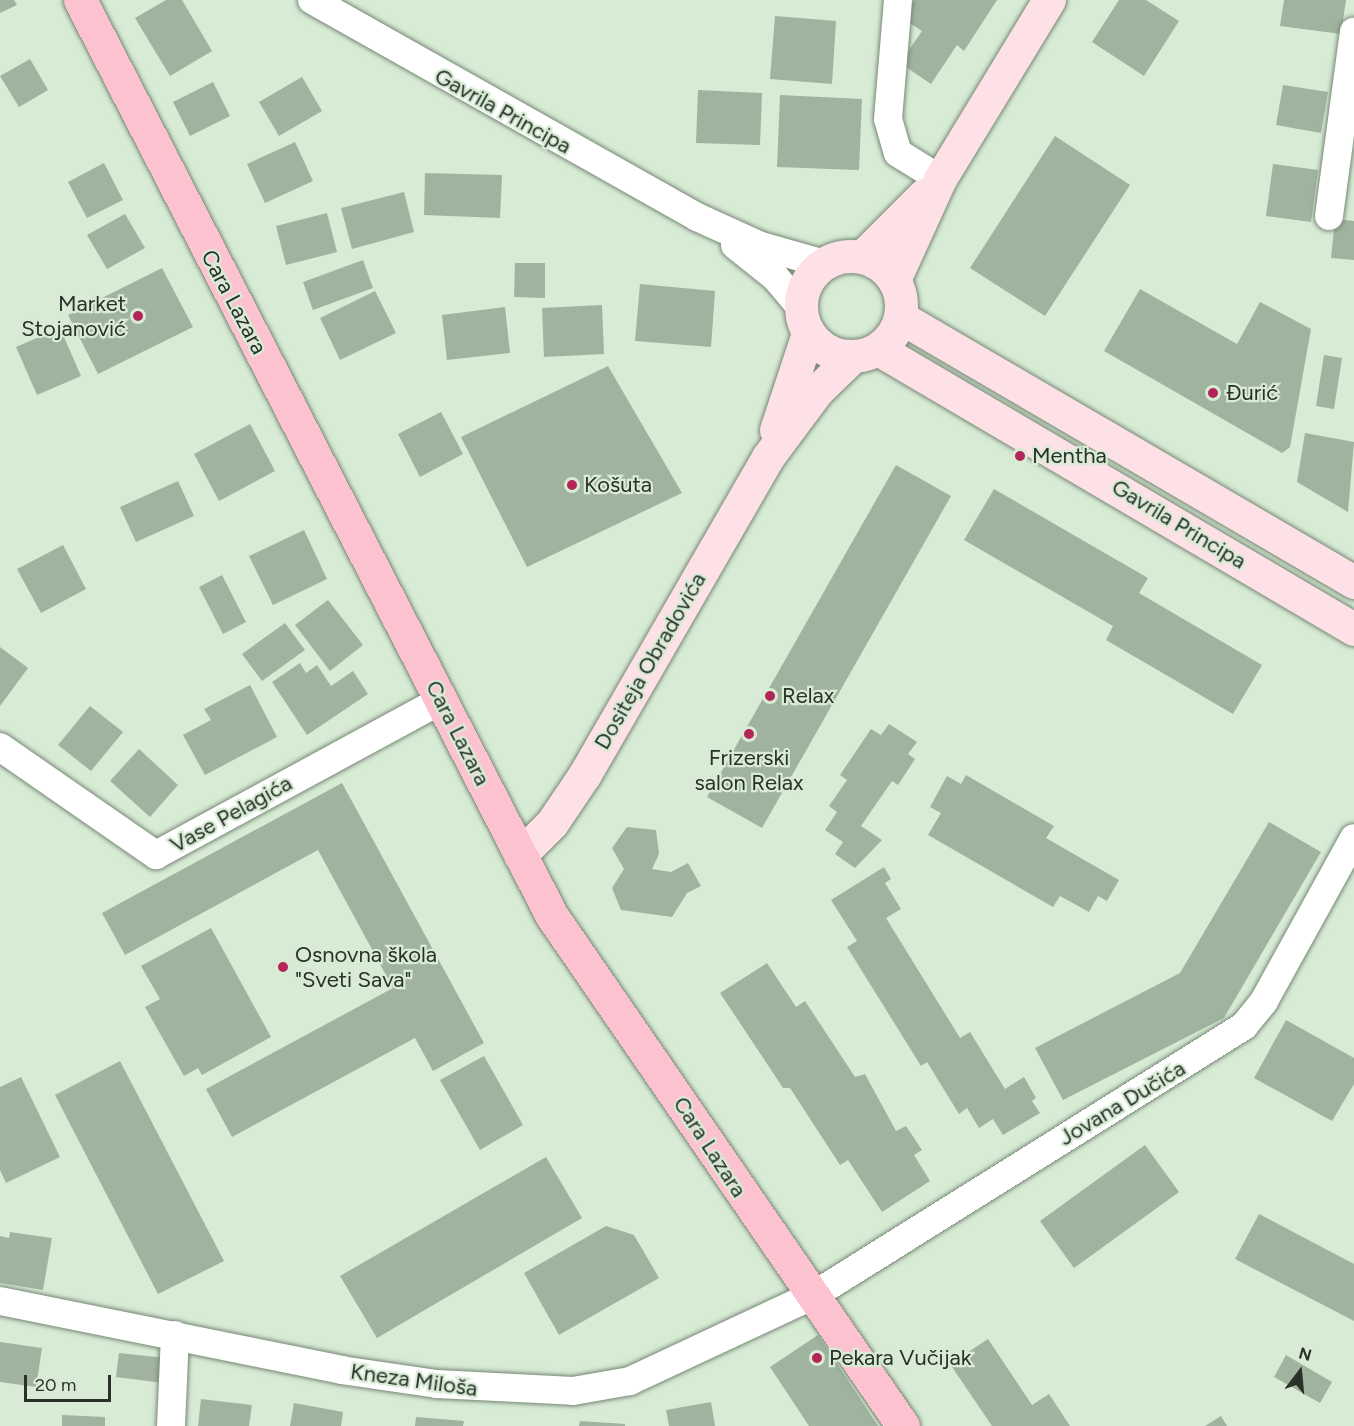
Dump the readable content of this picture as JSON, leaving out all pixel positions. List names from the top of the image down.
{
  "streets": {
    "main road": ["Cara Lazara"],
    "street": [
      "Gavrila Principa",
      "Dositeja Obradovića",
      "Vase Pelagića",
      "Jovana Dučića",
      "Kneza Miloša"
    ]
  },
  "crossings": [
    ["Gavrila Principa", "Dositeja Obradovića"],
    ["Cara Lazara", "Dositeja Obradovića"],
    ["Cara Lazara", "Vase Pelagića"],
    ["Cara Lazara", "Jovana Dučića"],
    ["Cara Lazara", "Kneza Miloša"],
    ["Jovana Dučića", "Kneza Miloša"]
  ],
  "places": [
    "Market Stojanović",
    "Đurić",
    "Mentha",
    "Košuta",
    "Relax",
    "Frizerski salon Relax",
    "Osnovna škola \"Sveti Sava\"",
    "Pekara Vučijak"
  ],
  "scale_bar": "20 m",
  "north": "top"
}
